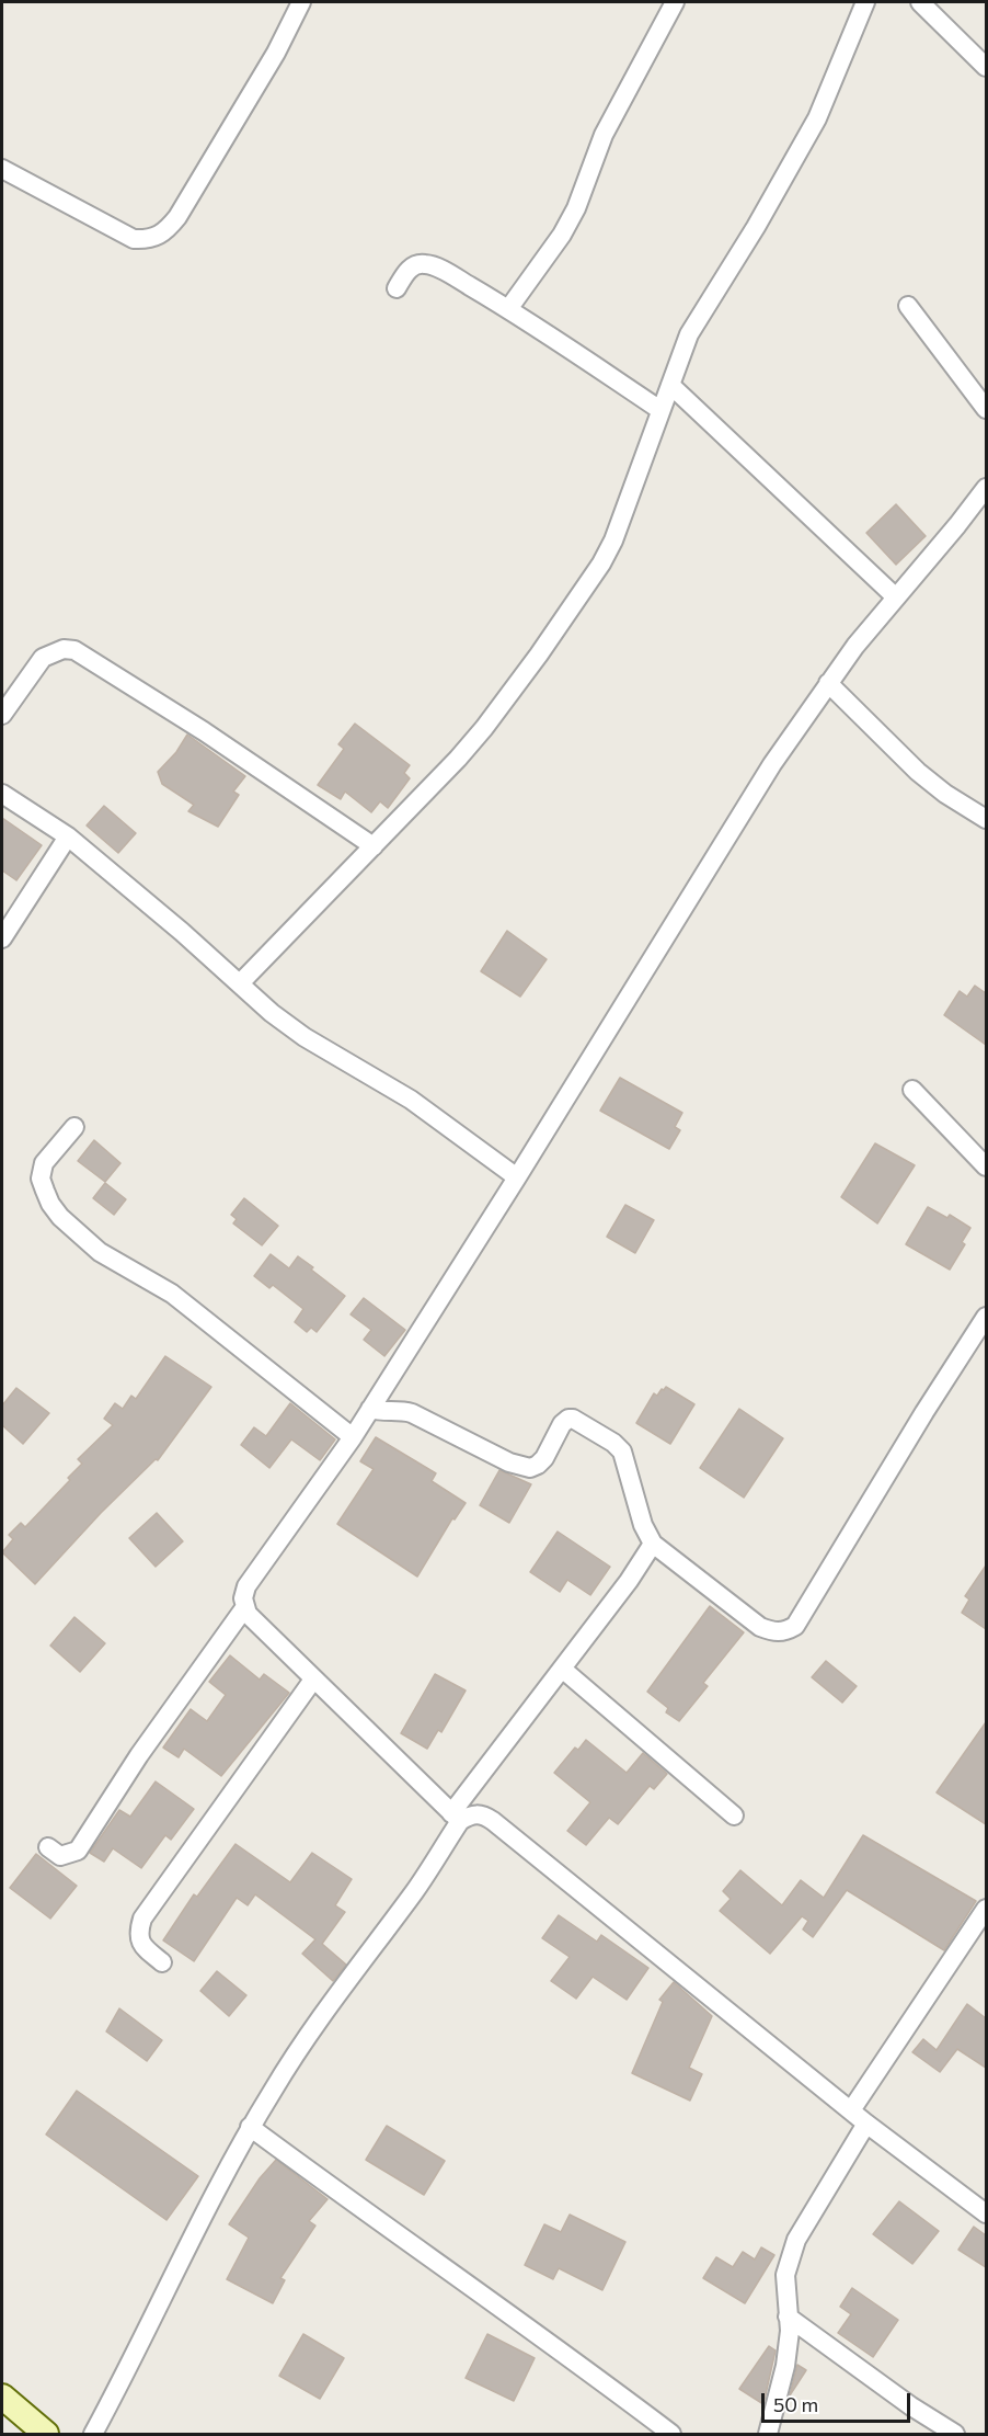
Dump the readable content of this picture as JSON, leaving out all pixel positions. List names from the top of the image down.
{
  "scale_bar": "50 m"
}
